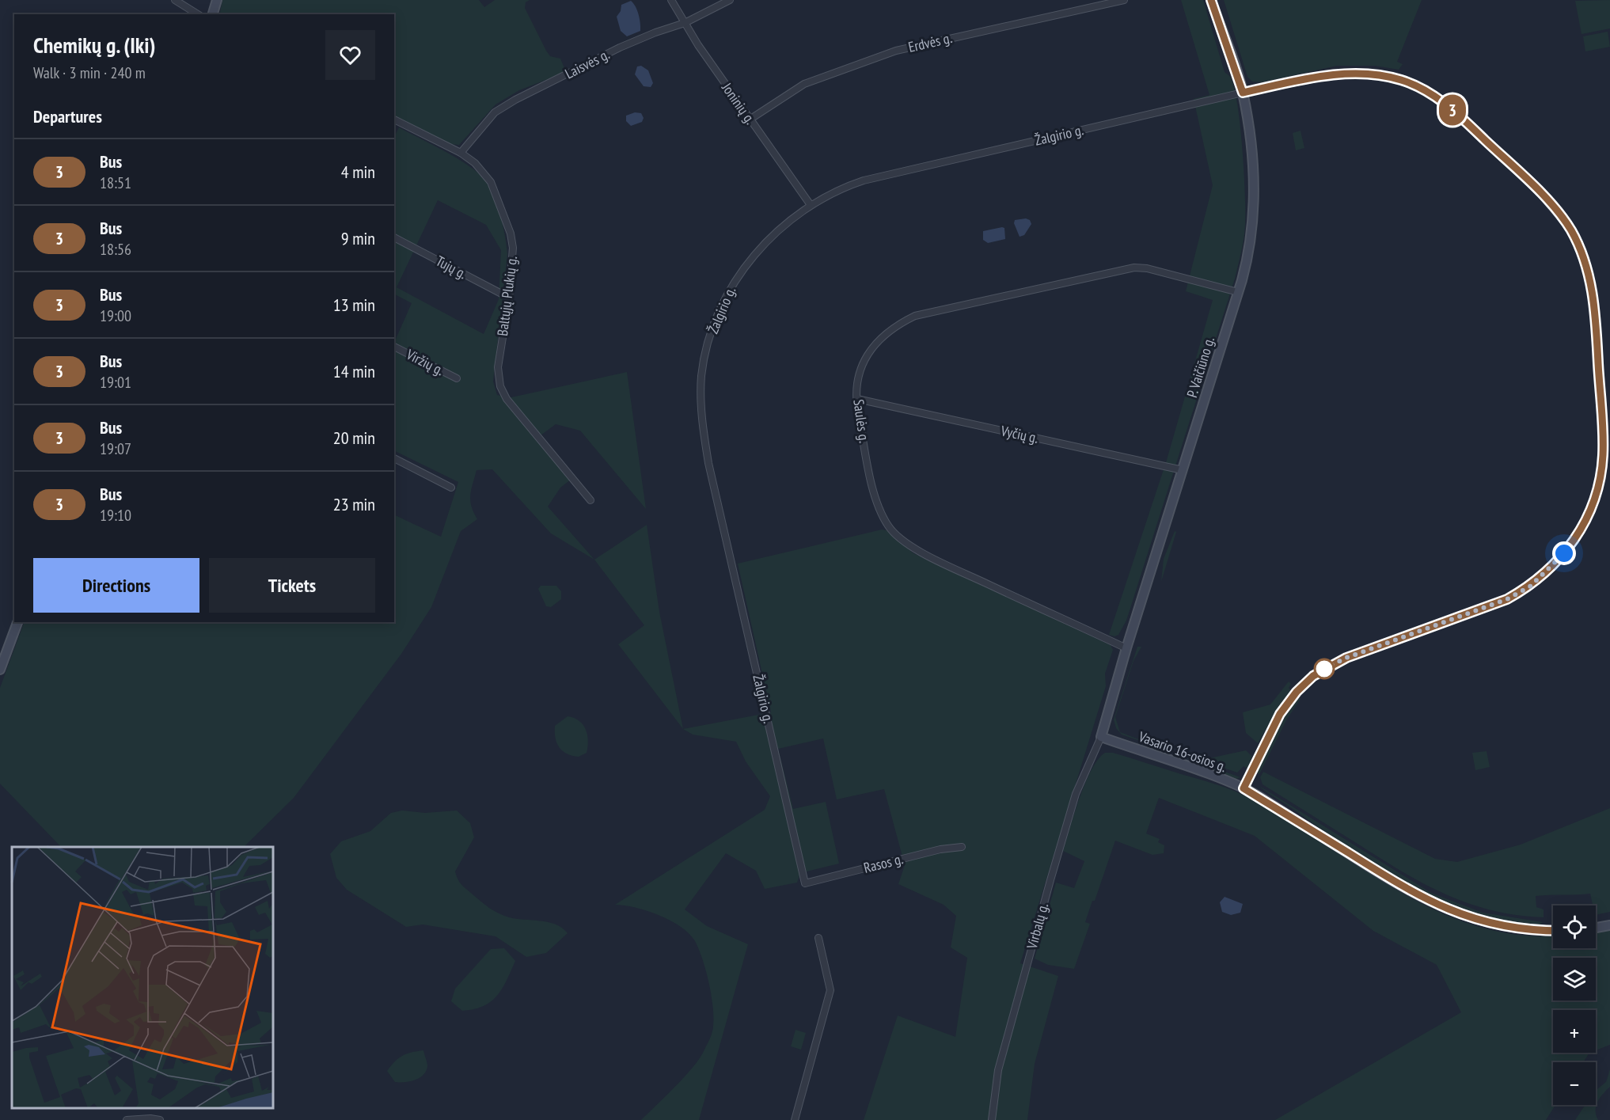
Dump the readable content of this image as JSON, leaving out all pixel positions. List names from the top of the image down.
{
  "streets": {
    "main road": ["P. Vaičiūno g.", "Vasario 16-osios g."],
    "street": [
      "Erdvės g.",
      "Laisvės g.",
      "Joninių g.",
      "Žalgirio g.",
      "Tujų g.",
      "Baltųjų Plukių g.",
      "Viržių g.",
      "Saulės g.",
      "Vyčių g.",
      "Rasos g.",
      "Virbalų g."
    ]
  },
  "crossings": [
    ["Erdvės g.", "Joninių g."],
    ["Laisvės g.", "Joninių g."],
    ["Laisvės g.", "Baltųjų Plukių g."],
    ["Joninių g.", "Žalgirio g."],
    ["Žalgirio g.", "P. Vaičiūno g."],
    ["Žalgirio g.", "Vasario 16-osios g."],
    ["Žalgirio g.", "Rasos g."],
    ["Tujų g.", "Baltųjų Plukių g."],
    ["P. Vaičiūno g.", "Saulės g."],
    ["P. Vaičiūno g.", "Vyčių g."],
    ["P. Vaičiūno g.", "Vasario 16-osios g."],
    ["P. Vaičiūno g.", "Virbalų g."],
    ["Saulės g.", "Vyčių g."],
    ["Vasario 16-osios g.", "Virbalų g."]
  ],
  "lines": ["bus line 3"],
  "page": {
    "on_map": "3",
    "heading": [
      ["Chemikų g. (Iki)", "Walk · 3 min · 240 m"],
      "Departures"
    ],
    "list": [
      {
        "mark": "3",
        "name": "Bus",
        "note": "18:51",
        "value": "4 min"
      },
      {
        "mark": "3",
        "name": "Bus",
        "note": "18:56",
        "value": "9 min"
      },
      {
        "mark": "3",
        "name": "Bus",
        "note": "19:00",
        "value": "13 min"
      },
      {
        "mark": "3",
        "name": "Bus",
        "note": "19:01",
        "value": "14 min"
      },
      {
        "mark": "3",
        "name": "Bus",
        "note": "19:07",
        "value": "20 min"
      },
      {
        "mark": "3",
        "name": "Bus",
        "note": "19:10",
        "value": "23 min"
      }
    ],
    "buttons": ["Directions", "Tickets"],
    "map_buttons": ["+", "−"]
  }
}
